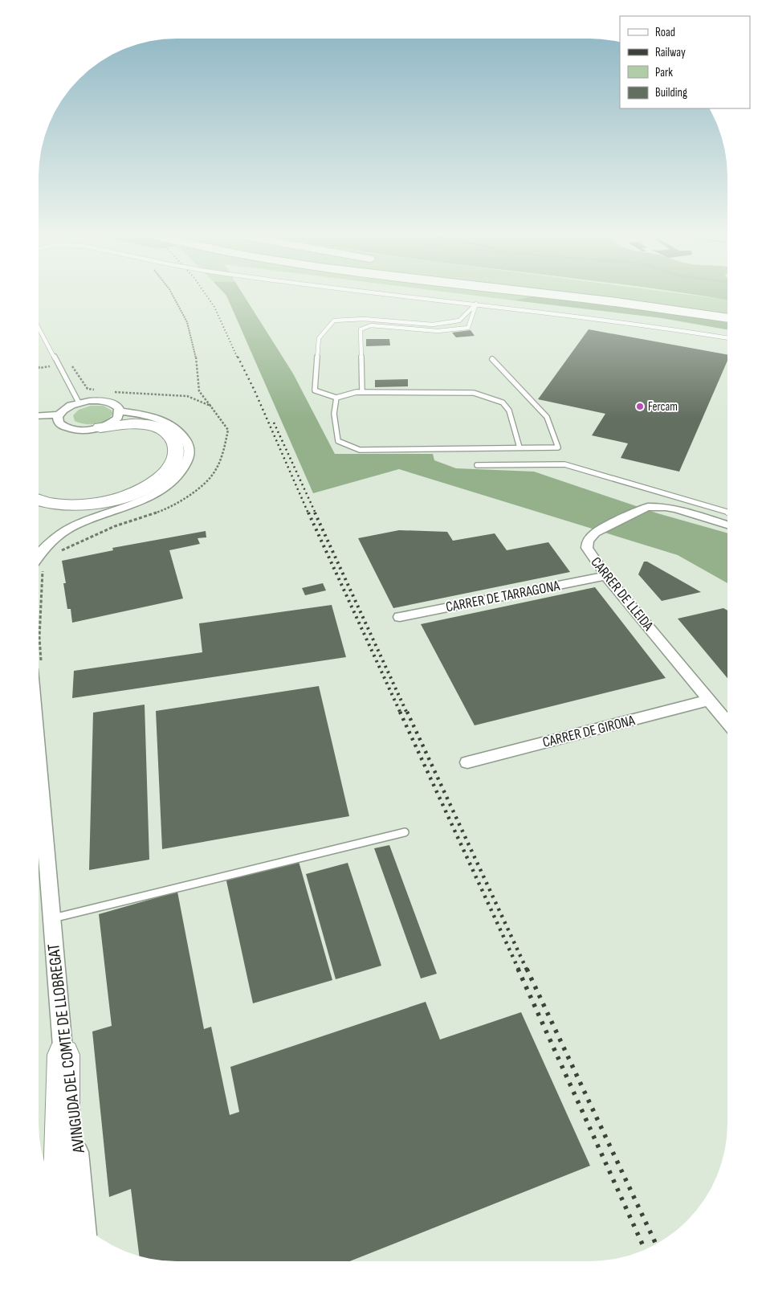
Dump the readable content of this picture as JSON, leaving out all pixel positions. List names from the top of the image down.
{
  "streets": {
    "street": [
      "CARRER DE LLEIDA",
      "CARRER DE TARRAGONA",
      "CARRER DE GIRONA",
      "AVINGUDA DEL COMTE DE LLOBREGAT"
    ]
  },
  "crossings": [
    ["CARRER DE LLEIDA", "CARRER DE TARRAGONA"],
    ["CARRER DE LLEIDA", "CARRER DE GIRONA"]
  ],
  "places": ["Fercam"],
  "legend": [
    "Road",
    "Railway",
    "Park",
    "Building"
  ]
}
